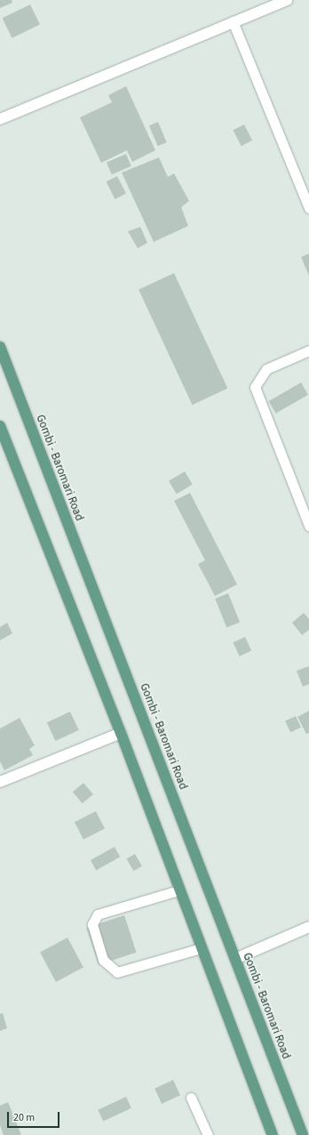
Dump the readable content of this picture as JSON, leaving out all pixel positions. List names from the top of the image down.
{
  "streets": {
    "main road": ["Gombi - Baromari Road"]
  },
  "scale_bar": "20 m"
}
